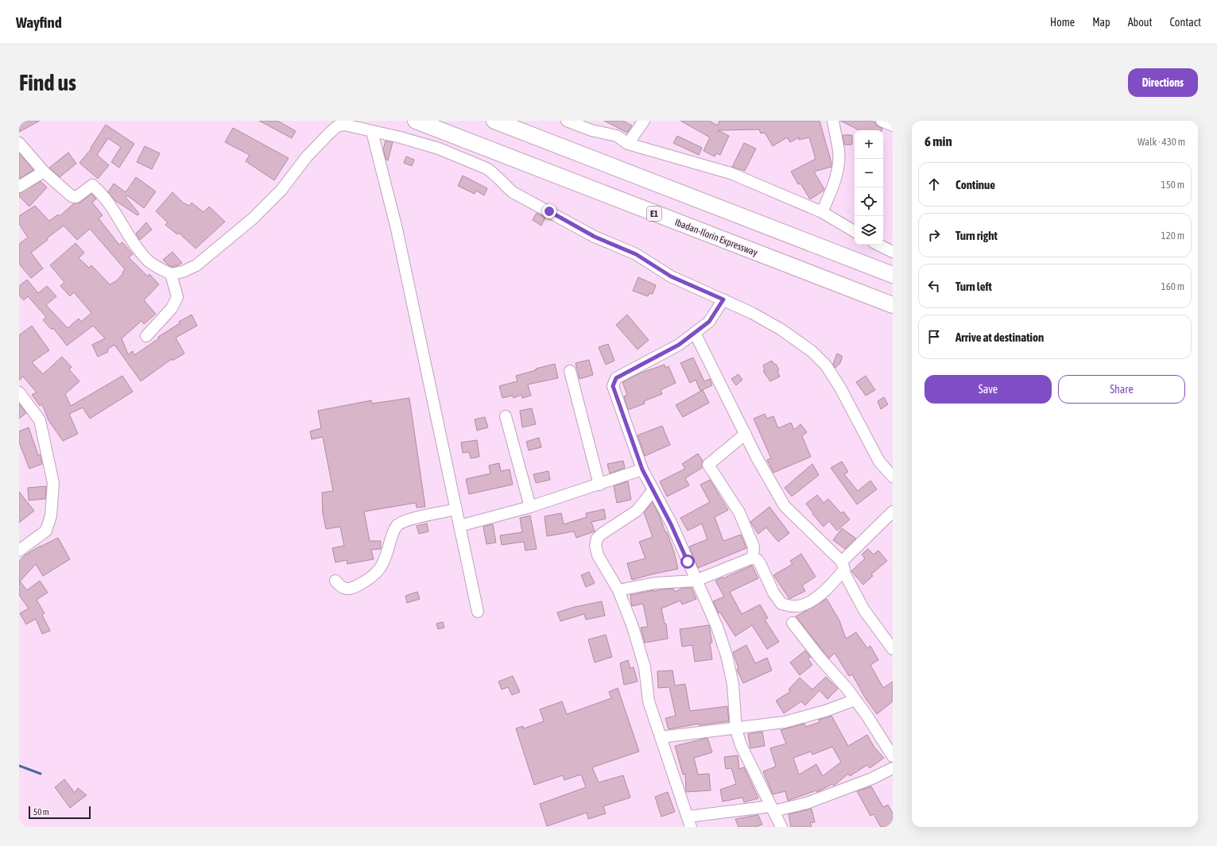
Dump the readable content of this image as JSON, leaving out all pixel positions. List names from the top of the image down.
{
  "streets": {
    "highway": ["E1", "Ibadan-Ilorin Expressway"]
  },
  "scale_bar": "50 m",
  "page": {
    "header": "Wayfind",
    "nav": [
      "Home",
      "Map",
      "About",
      "Contact"
    ],
    "buttons": [
      "Directions",
      ["Save", "Share"]
    ],
    "title": "Find us",
    "heading": ["6 min", "Walk · 430 m"],
    "map_buttons": ["+", "−"],
    "list": [
      ["Continue", "150 m"],
      ["Turn right", "120 m"],
      ["Turn left", "160 m"],
      "Arrive at destination"
    ],
    "scale": "50 m"
  }
}
